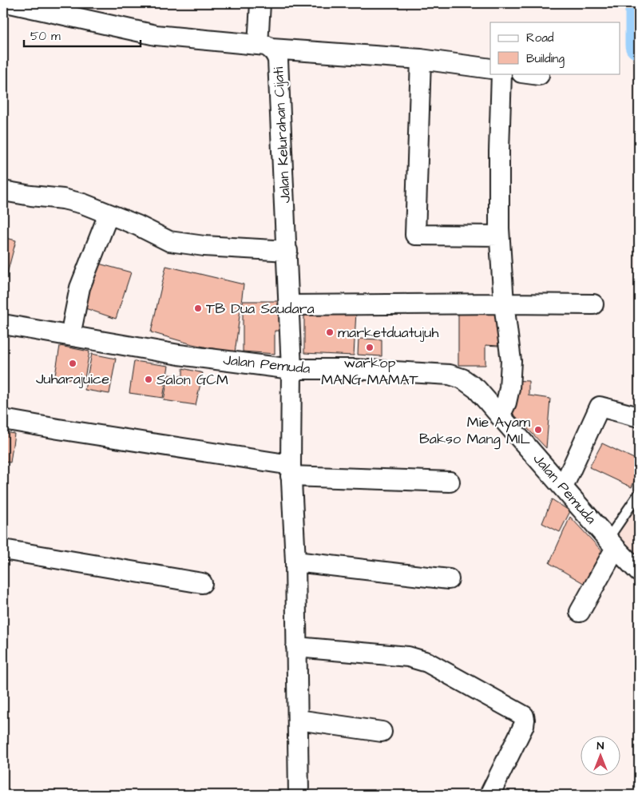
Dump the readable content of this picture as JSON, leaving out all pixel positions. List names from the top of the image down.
{
  "streets": {
    "street": ["Jalan Kelurahan Cijati", "Jalan Pemuda"]
  },
  "crossings": [
    ["Jalan Kelurahan Cijati", "Jalan Pemuda"]
  ],
  "places": [
    "TB Dua Saudara",
    "marketduatujuh",
    "warkop MANG MAMAT",
    "Juharajuice",
    "Salon GCM",
    "Mie Ayam Bakso Mang MIL"
  ],
  "legend": ["Road", "Building"],
  "scale_bar": "50 m",
  "north": "top"
}
